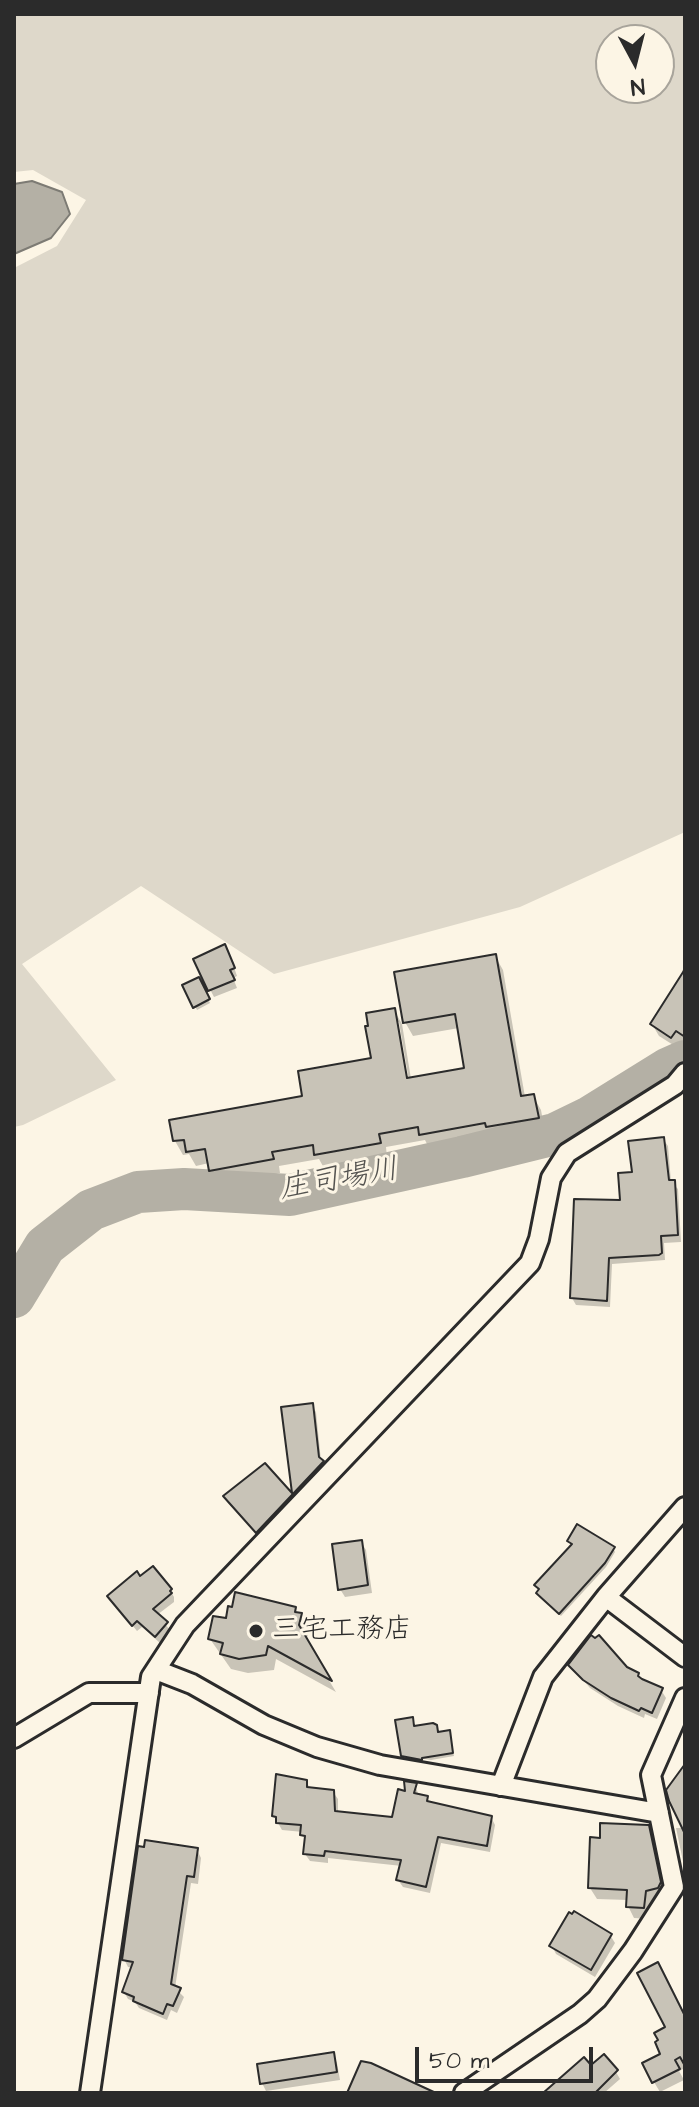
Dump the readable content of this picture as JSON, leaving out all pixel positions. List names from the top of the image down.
{
  "water": ["庄司場川"],
  "places": ["三宅工務店"],
  "scale_bar": "50 m",
  "north": "bottom"
}
